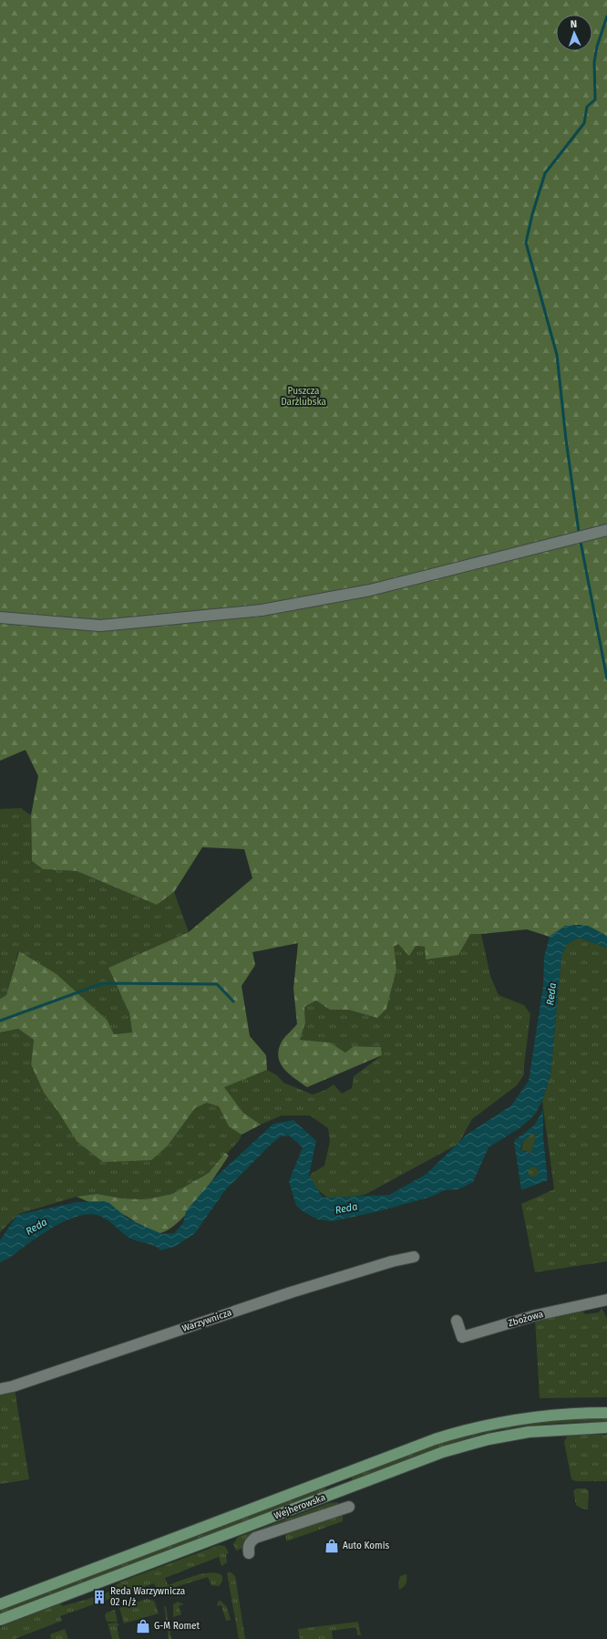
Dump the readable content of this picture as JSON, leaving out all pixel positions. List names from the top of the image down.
{
  "streets": {
    "main road": ["Wejherowska"],
    "street": ["Zbożowa", "Warzywnicza"]
  },
  "water": ["Reda"],
  "parks": ["Puszcza Darżlubska"],
  "places": {
    "shop": ["Auto Komis", "G-M Romet"],
    "building": ["Reda Warzywnicza 02 n/ż"]
  },
  "north": "top"
}
